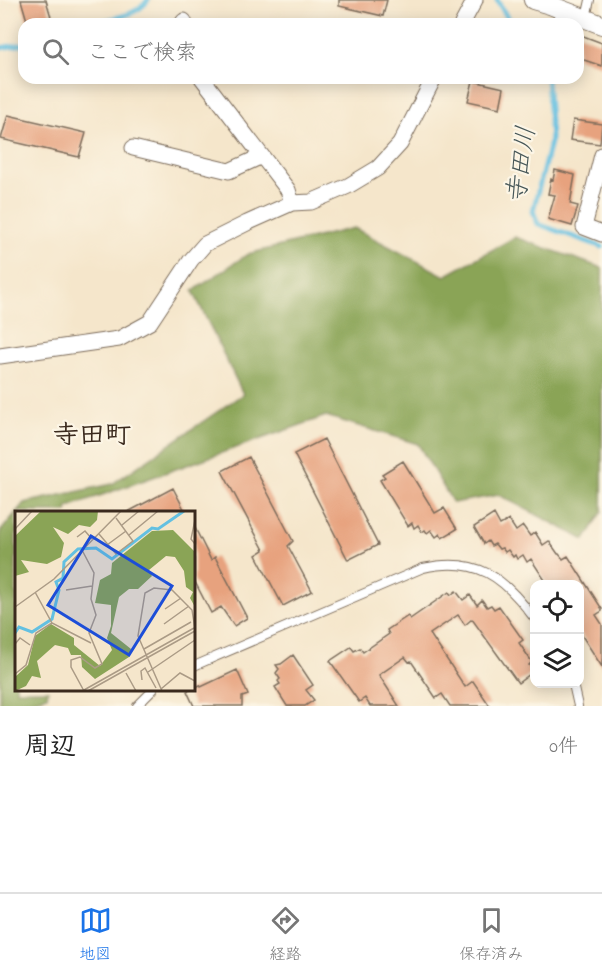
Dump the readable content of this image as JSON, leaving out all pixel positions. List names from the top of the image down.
{
  "districts": ["寺田町"],
  "water": ["寺田川"],
  "page": {
    "search": "ここで検索",
    "heading": ["周辺", "0件"],
    "nav": ["地図", "経路", "保存済み"]
  }
}
